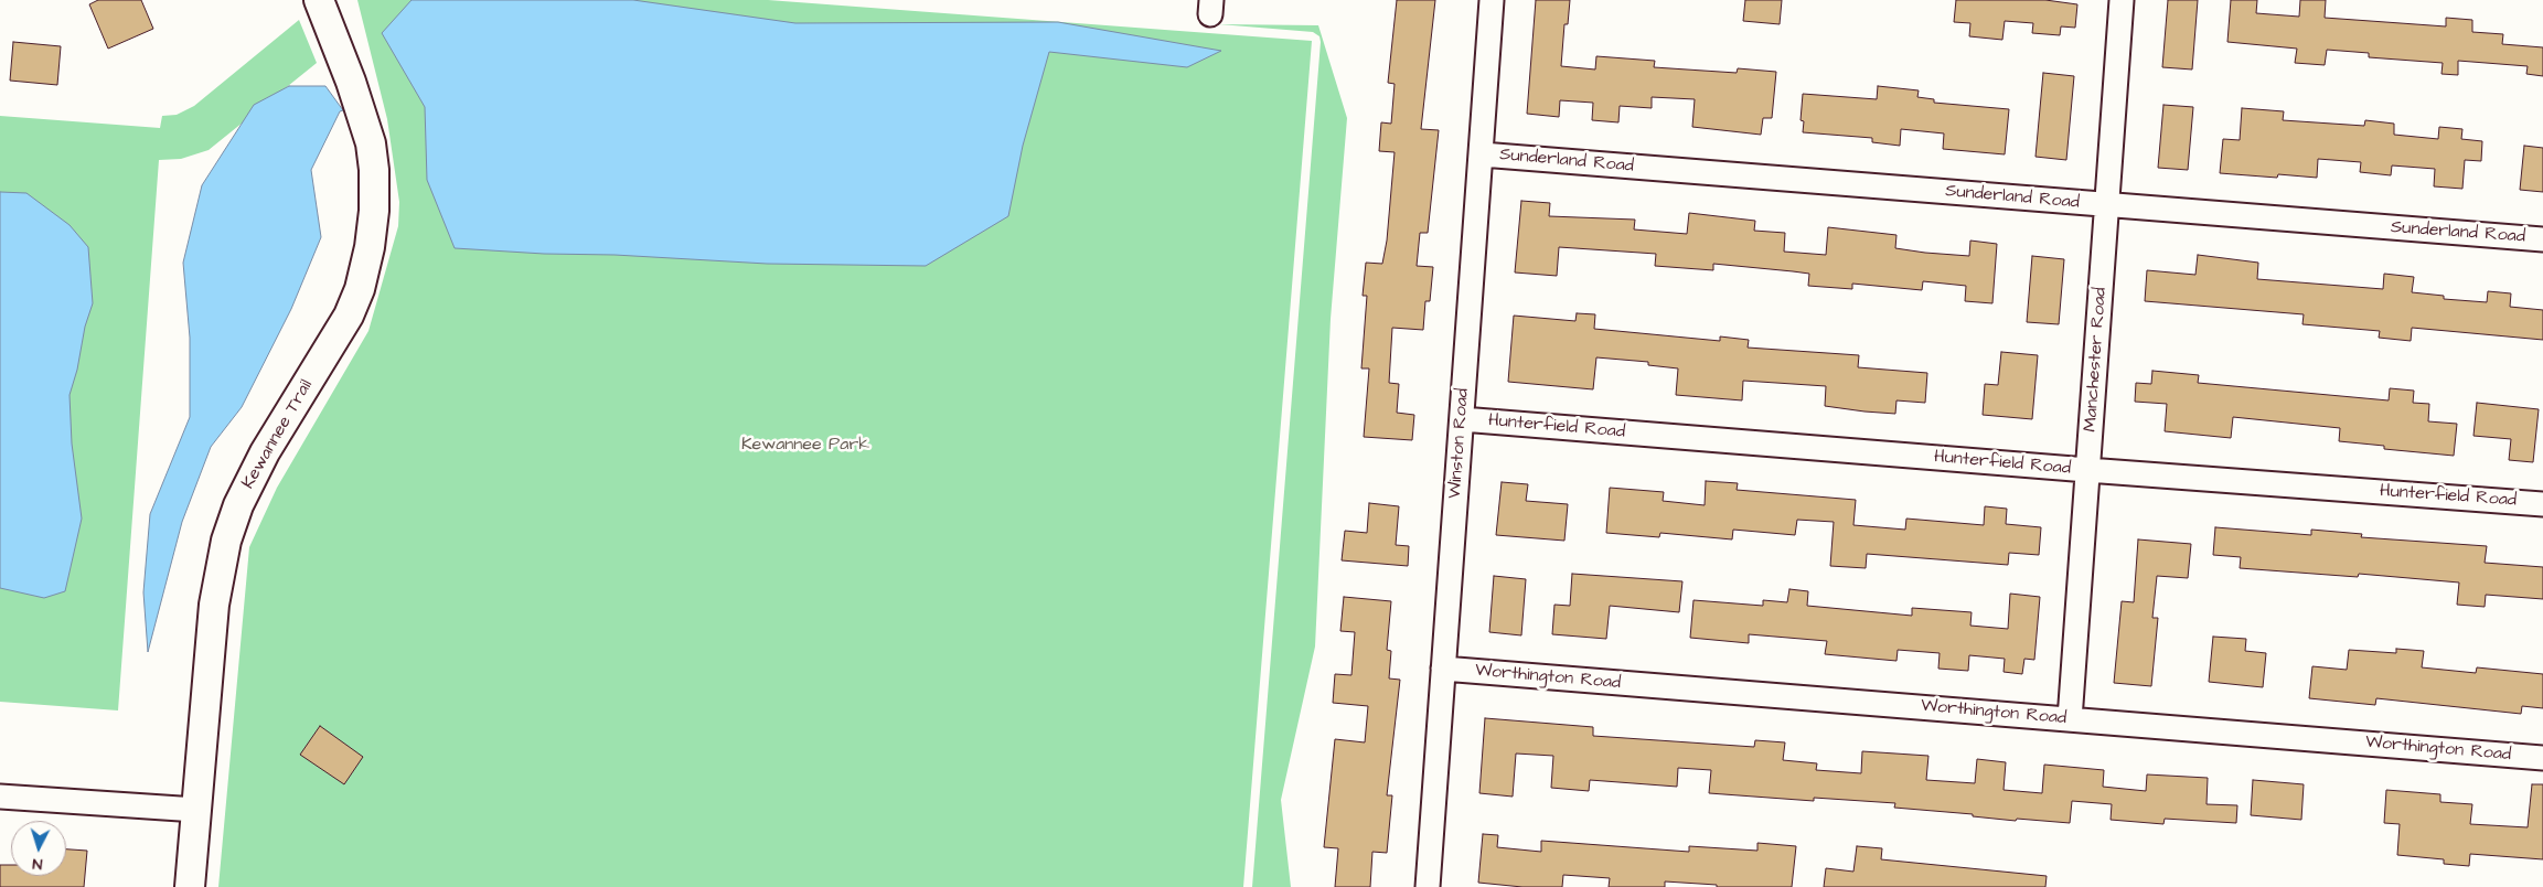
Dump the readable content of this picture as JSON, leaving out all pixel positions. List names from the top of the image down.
{
  "streets": {
    "street": [
      "Sunderland Road",
      "Manchester Road",
      "Hunterfield Road",
      "Kewannee Trail",
      "Winston Road",
      "Worthington Road"
    ]
  },
  "crossings": [
    ["Sunderland Road", "Manchester Road"],
    ["Sunderland Road", "Winston Road"],
    ["Manchester Road", "Hunterfield Road"],
    ["Manchester Road", "Worthington Road"],
    ["Hunterfield Road", "Winston Road"],
    ["Winston Road", "Worthington Road"]
  ],
  "parks": ["Kewannee Park"],
  "north": "bottom"
}
